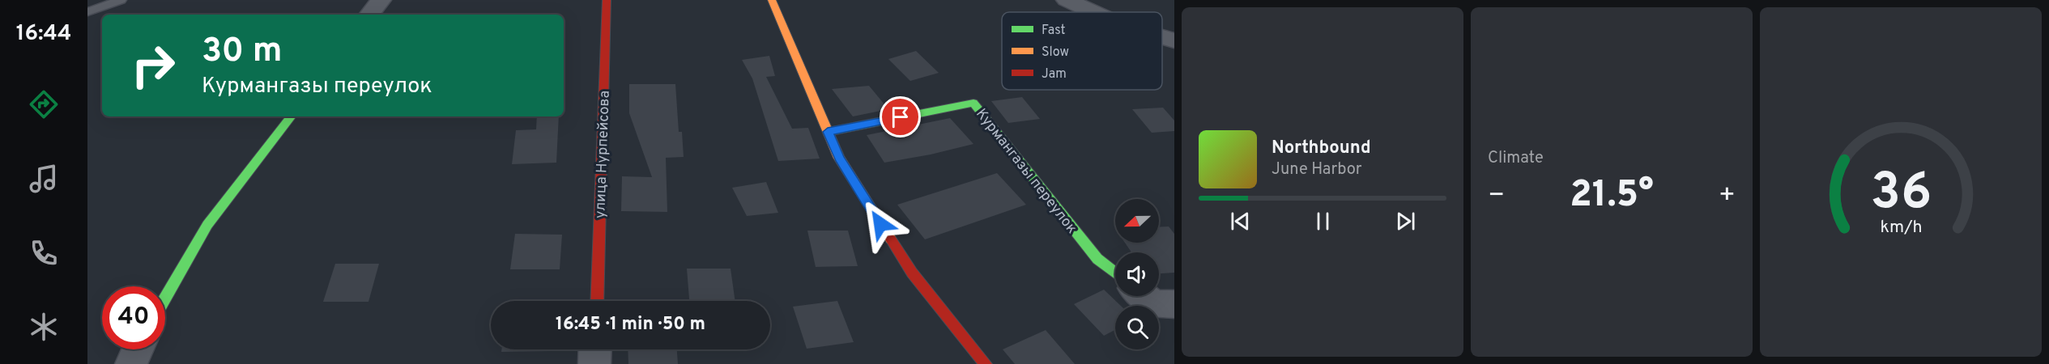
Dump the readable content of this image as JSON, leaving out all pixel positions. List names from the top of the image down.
{
  "streets": {
    "street": ["улица Нурпейсова", "Курмангазы переулок"]
  },
  "legend": ["Fast", "Slow", "Jam"],
  "north": "left",
  "page": {
    "tabs": "16:44",
    "tile": "Climate",
    "turn": ["30 m", "Курмангазы переулок"],
    "song": ["Northbound", "June Harbor"],
    "heat": ["−", "21.5°", "+"],
    "limit": "40",
    "trip": "16:45 · 1 min · 50 m",
    "gauge": ["36", "km/h"]
  }
}
